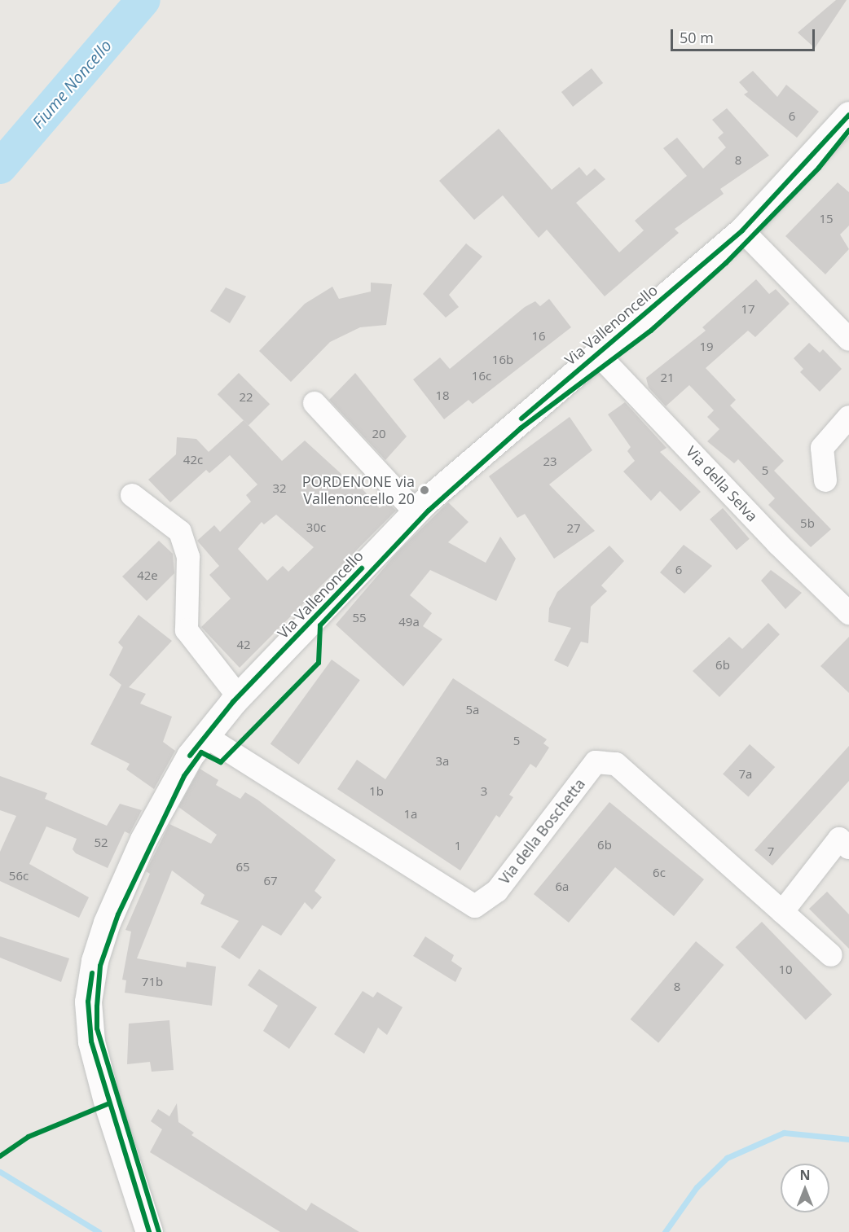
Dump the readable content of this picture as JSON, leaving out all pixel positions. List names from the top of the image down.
{
  "streets": {
    "street": ["Via Vallenoncello", "Via della Selva", "Via della Boschetta"]
  },
  "crossings": [
    ["Via Vallenoncello", "Via della Selva"],
    ["Via Vallenoncello", "Via della Boschetta"]
  ],
  "water": ["Fiume Noncello"],
  "places": ["PORDENONE via Vallenoncello 20"],
  "house_numbers": [
    "6",
    "8",
    "15",
    "17",
    "16",
    "19",
    "16b",
    "16c",
    "21",
    "18",
    "22",
    "20",
    "42c",
    "23",
    "5",
    "32",
    "5b",
    "30c",
    "27",
    "6",
    "42e",
    "55",
    "49a",
    "42",
    "6b",
    "5a",
    "5",
    "3a",
    "7a",
    "1b",
    "3",
    "1a",
    "52",
    "6b",
    "1",
    "7",
    "65",
    "6c",
    "56c",
    "67",
    "6a",
    "10",
    "71b",
    "8"
  ],
  "scale_bar": "50 m",
  "north": "top"
}
